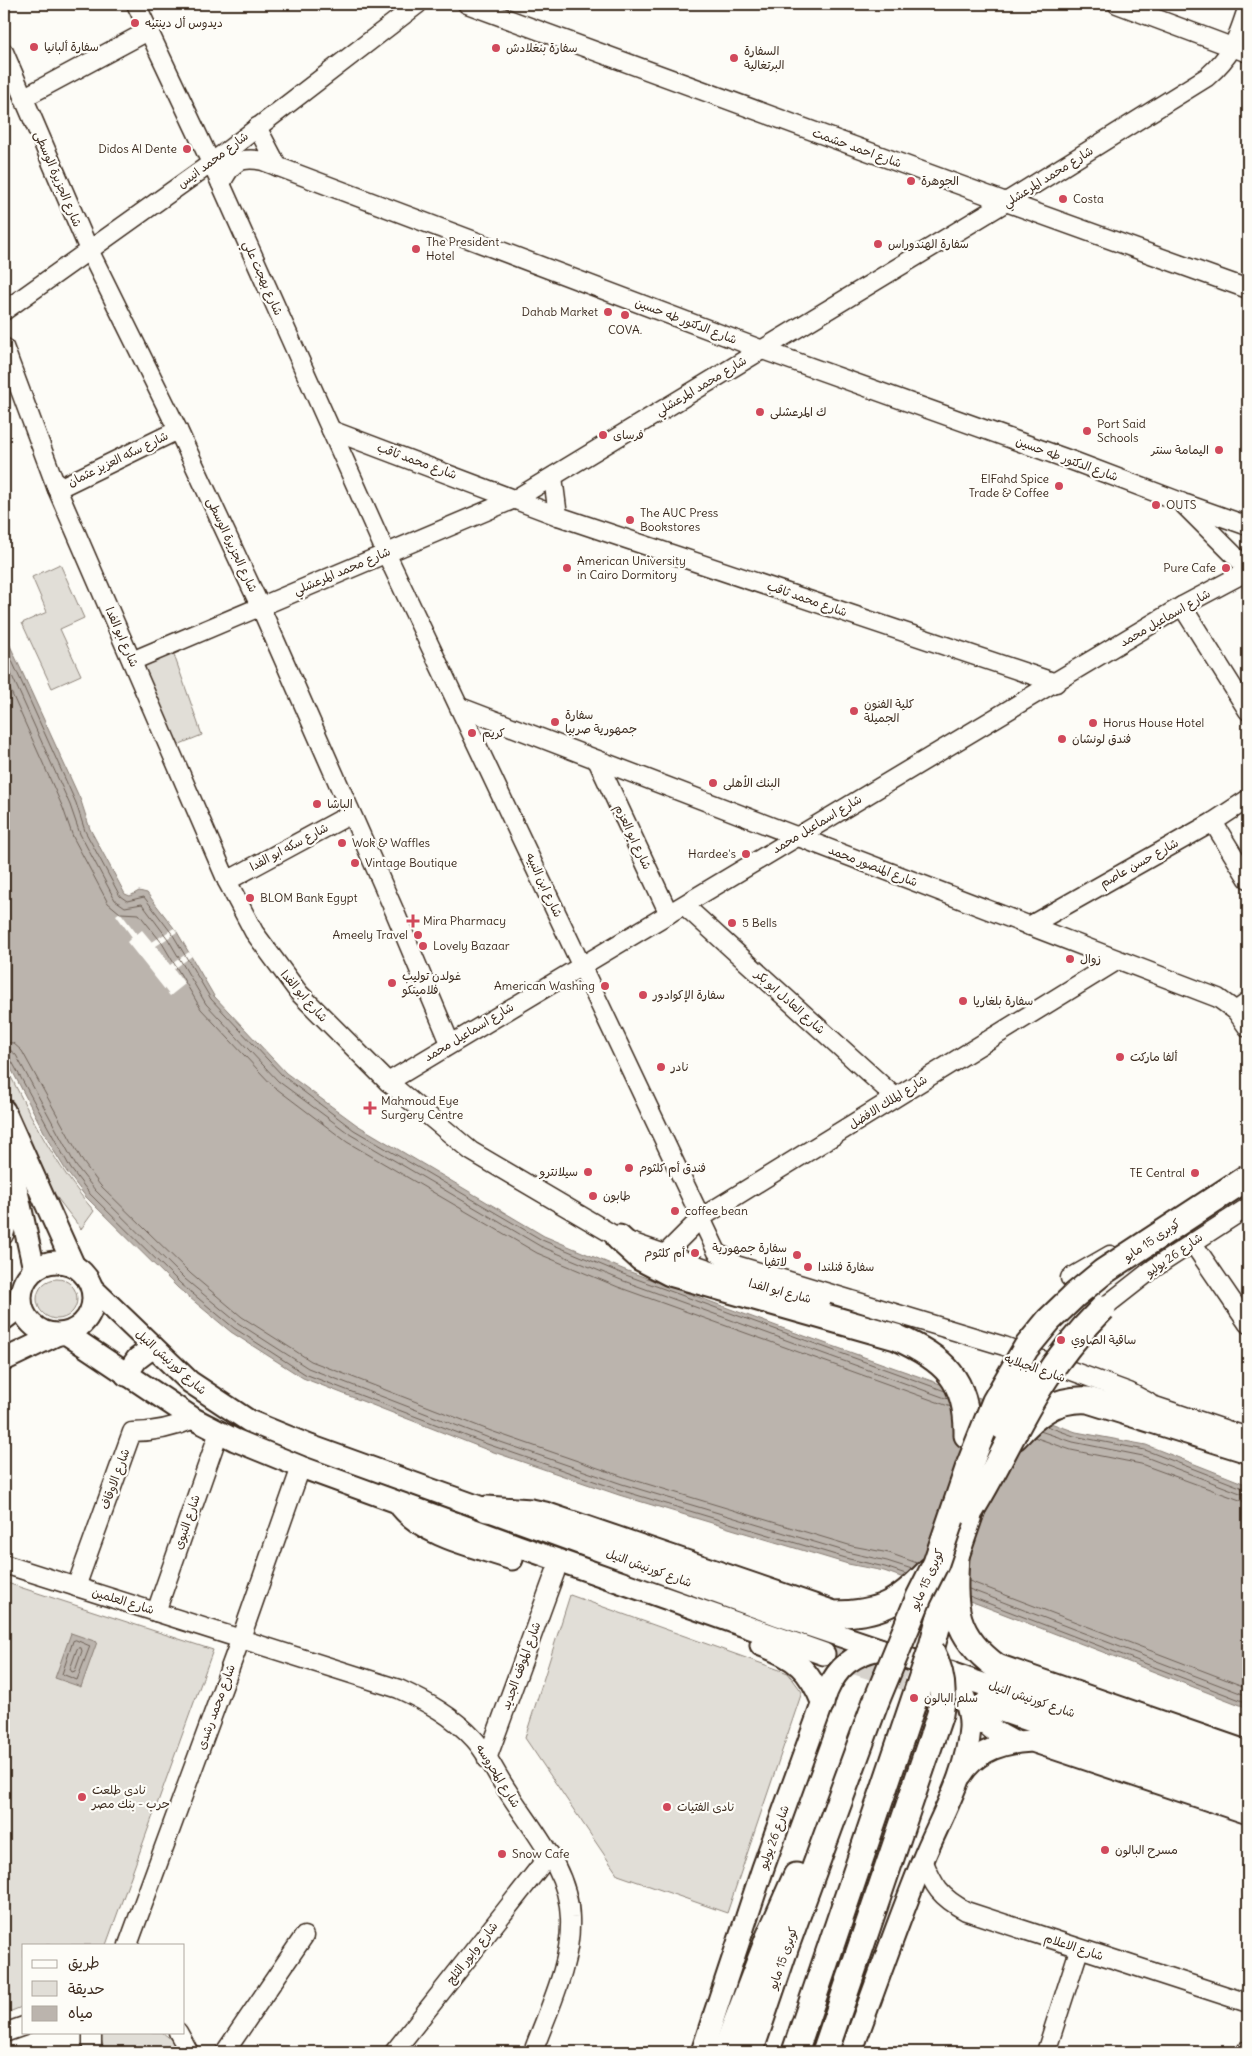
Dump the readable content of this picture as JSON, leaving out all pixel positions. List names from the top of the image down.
{
  "streets": {
    "highway": ["كوبرى 15 مايو"],
    "main road": ["شارع 26 يوليو", "شارع كورنيش النيل"],
    "street": [
      "شارع احمد حشمت",
      "شارع محمد انيس",
      "شارع محمد المرعشلي",
      "شارع الجزيرة الوسطى",
      "شارع بهجت علي",
      "شارع الدكتور طه حسين",
      "شارع سكه العزيز عثمان",
      "شارع محمد ثاقب",
      "شارع اسماعيل محمد",
      "شارع ابو الفدا",
      "شارع ابو العزم",
      "شارع سكه ابو الفدا",
      "شارع حسن عاصم",
      "شارع المنصور محمد",
      "شارع ابن النبيه",
      "شارع العادل ابو بكر",
      "شارع الملك الافضل",
      "شارع الجبلايه",
      "شارع الاوقاف",
      "شارع النبوى",
      "شارع العلمين",
      "شارع الموقف الجديد",
      "شارع محمد رشدى",
      "شارع المحروسه",
      "شارع الاعلام",
      "شارع وابور الثلج"
    ]
  },
  "crossings": [
    ["شارع احمد حشمت", "شارع محمد المرعشلي"],
    ["شارع محمد انيس", "شارع الجزيرة الوسطى"],
    ["شارع محمد انيس", "شارع بهجت علي"],
    ["شارع محمد المرعشلي", "شارع الجزيرة الوسطى"],
    ["شارع محمد المرعشلي", "شارع بهجت علي"],
    ["شارع محمد المرعشلي", "شارع الدكتور طه حسين"],
    ["شارع محمد المرعشلي", "شارع محمد ثاقب"],
    ["شارع محمد المرعشلي", "شارع ابو الفدا"],
    ["شارع محمد المرعشلي", "شارع ابن النبيه"],
    ["شارع الجزيرة الوسطى", "شارع سكه العزيز عثمان"],
    ["شارع الجزيرة الوسطى", "شارع اسماعيل محمد"],
    ["شارع الجزيرة الوسطى", "شارع سكه ابو الفدا"],
    ["شارع بهجت علي", "شارع الدكتور طه حسين"],
    ["شارع بهجت علي", "شارع محمد ثاقب"],
    ["شارع بهجت علي", "شارع ابن النبيه"],
    ["شارع الدكتور طه حسين", "شارع اسماعيل محمد"],
    ["شارع سكه العزيز عثمان", "شارع ابو الفدا"],
    ["شارع محمد ثاقب", "شارع اسماعيل محمد"],
    ["شارع اسماعيل محمد", "شارع ابو الفدا"],
    ["شارع اسماعيل محمد", "شارع ابو العزم"],
    ["شارع اسماعيل محمد", "شارع المنصور محمد"],
    ["شارع اسماعيل محمد", "شارع ابن النبيه"],
    ["شارع اسماعيل محمد", "شارع العادل ابو بكر"],
    ["شارع ابو الفدا", "شارع سكه ابو الفدا"],
    ["شارع ابو الفدا", "شارع ابن النبيه"],
    ["شارع ابو الفدا", "شارع الملك الافضل"],
    ["شارع ابو الفدا", "شارع الجبلايه"],
    ["شارع ابو العزم", "شارع المنصور محمد"],
    ["شارع حسن عاصم", "شارع المنصور محمد"],
    ["شارع المنصور محمد", "شارع ابن النبيه"],
    ["شارع المنصور محمد", "شارع الملك الافضل"],
    ["شارع ابن النبيه", "شارع الملك الافضل"],
    ["شارع العادل ابو بكر", "شارع الملك الافضل"],
    ["شارع 26 يوليو", "شارع كورنيش النيل"],
    ["شارع كورنيش النيل", "شارع الاوقاف"],
    ["شارع كورنيش النيل", "شارع النبوى"],
    ["شارع كورنيش النيل", "شارع محمد رشدى"],
    ["شارع الاوقاف", "شارع العلمين"],
    ["شارع النبوى", "شارع العلمين"],
    ["شارع العلمين", "شارع محمد رشدى"],
    ["شارع العلمين", "شارع المحروسه"],
    ["شارع الموقف الجديد", "شارع المحروسه"],
    ["شارع محمد رشدى", "شارع المحروسه"],
    ["شارع المحروسه", "شارع وابور الثلج"]
  ],
  "places": {
    "other": [
      "ديدوس أل دينتيه",
      "سفارة ألبانيا",
      "سفارة بنغلادش",
      "السفارة البرتغالية",
      "Didos Al Dente",
      "الجوهرة",
      "Costa",
      "سفارة الهندوراس",
      "The President Hotel",
      "Dahab Market",
      "COVA.",
      "ك المرعشلى",
      "Port Said Schools",
      "فرساى",
      "اليمامة سنتر",
      "ElFahd Spice Trade & Coffee",
      "OUTS",
      "The AUC Press Bookstores",
      "American University in Cairo Dormitory",
      "Pure Cafe",
      "كلية الفنون الجميلة",
      "سفارة جمهورية صربيا",
      "Horus House Hotel",
      "كريم",
      "فندق لونشان",
      "البنك الأهلى",
      "الباشا",
      "Wok & Waffles",
      "Hardee's",
      "Vintage Boutique",
      "BLOM Bank Egypt",
      "5 Bells",
      "Ameely Travel",
      "Lovely Bazaar",
      "زوال",
      "غولدن توليب فلامينكو",
      "American Washing",
      "سفارة الإكوادور",
      "سفارة بلغاريا",
      "ألفا ماركت",
      "نادر",
      "فندق أم كلثوم",
      "سيلانترو",
      "TE Central",
      "طابون",
      "coffee bean",
      "أم كلثوم",
      "سفارة جمهورية لاتفيا",
      "سفارة فنلندا",
      "ساقية الصاوي",
      "سلم البالون",
      "نادى طلعت حرب - بنك مصر",
      "نادى الفتيات",
      "مسرح البالون",
      "Snow Cafe"
    ],
    "health": ["Mira Pharmacy", "Mahmoud Eye Surgery Centre"]
  },
  "legend": ["طريق", "حديقة", "مياه"]
}
